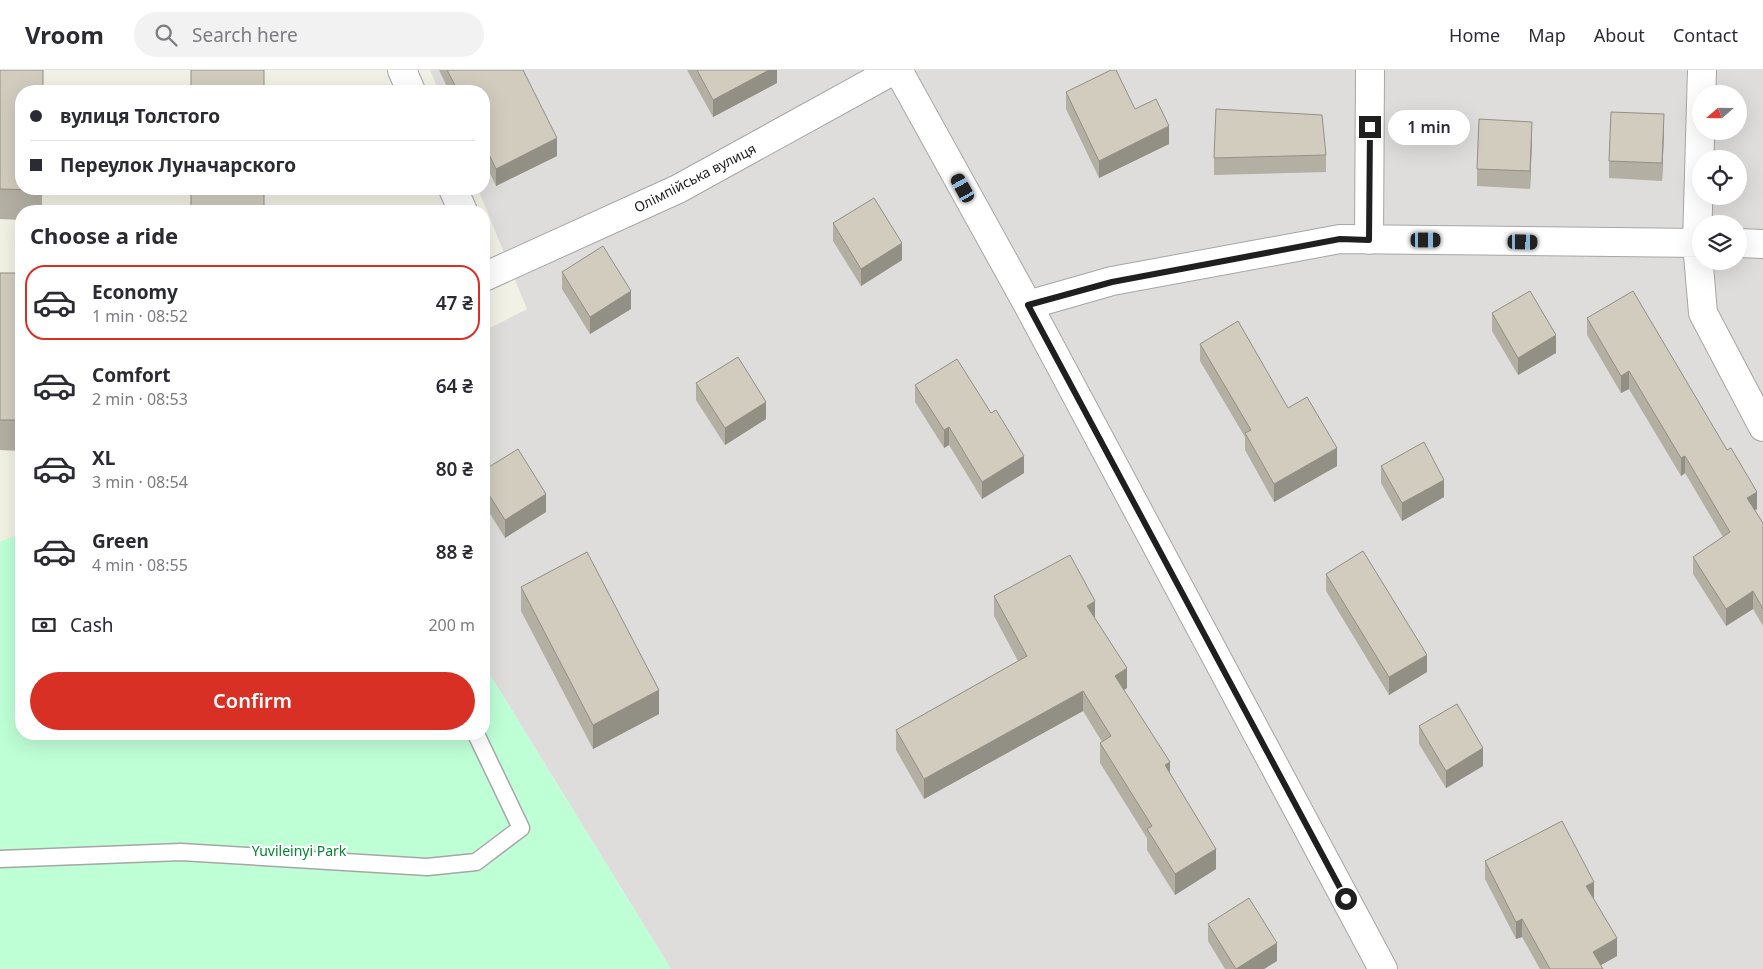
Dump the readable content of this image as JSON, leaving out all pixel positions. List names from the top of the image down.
{
  "streets": {
    "street": ["Олімпійська вулиця"]
  },
  "parks": ["Yuvileinyi Park"],
  "north": "left",
  "page": {
    "header": "Vroom",
    "search": "Search here",
    "nav": [
      "Home",
      "Map",
      "About",
      "Contact"
    ],
    "banner": ["вулиця Толстого", "Переулок Луначарского"],
    "bubble": "1 min",
    "heading": "Choose a ride",
    "list": [
      {
        "name": "Economy",
        "note": "1 min · 08:52",
        "value": "47 ₴"
      },
      {
        "name": "Comfort",
        "note": "2 min · 08:53",
        "value": "64 ₴"
      },
      {
        "name": "XL",
        "note": "3 min · 08:54",
        "value": "80 ₴"
      },
      {
        "name": "Green",
        "note": "4 min · 08:55",
        "value": "88 ₴"
      }
    ],
    "pay": ["Cash", "200 m"],
    "buttons": "Confirm"
  }
}
